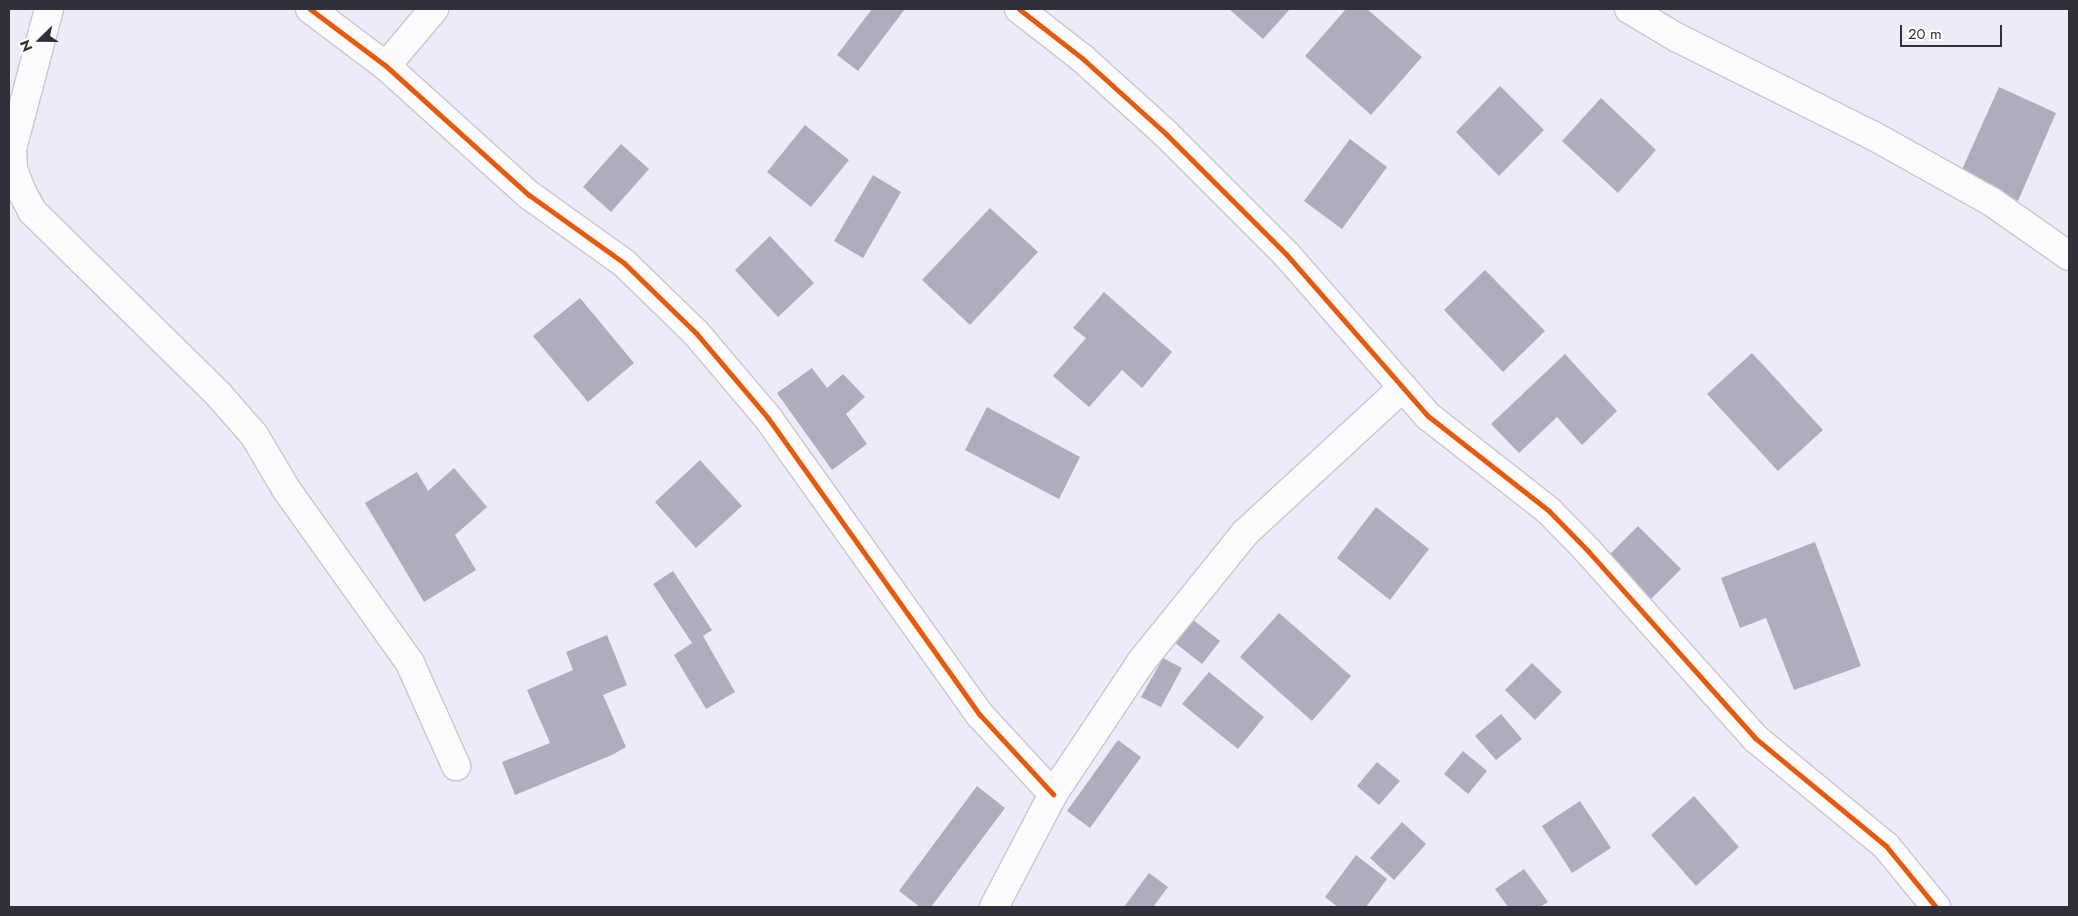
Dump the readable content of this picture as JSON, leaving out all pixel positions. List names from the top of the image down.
{
  "scale_bar": "20 m",
  "north": "left"
}
